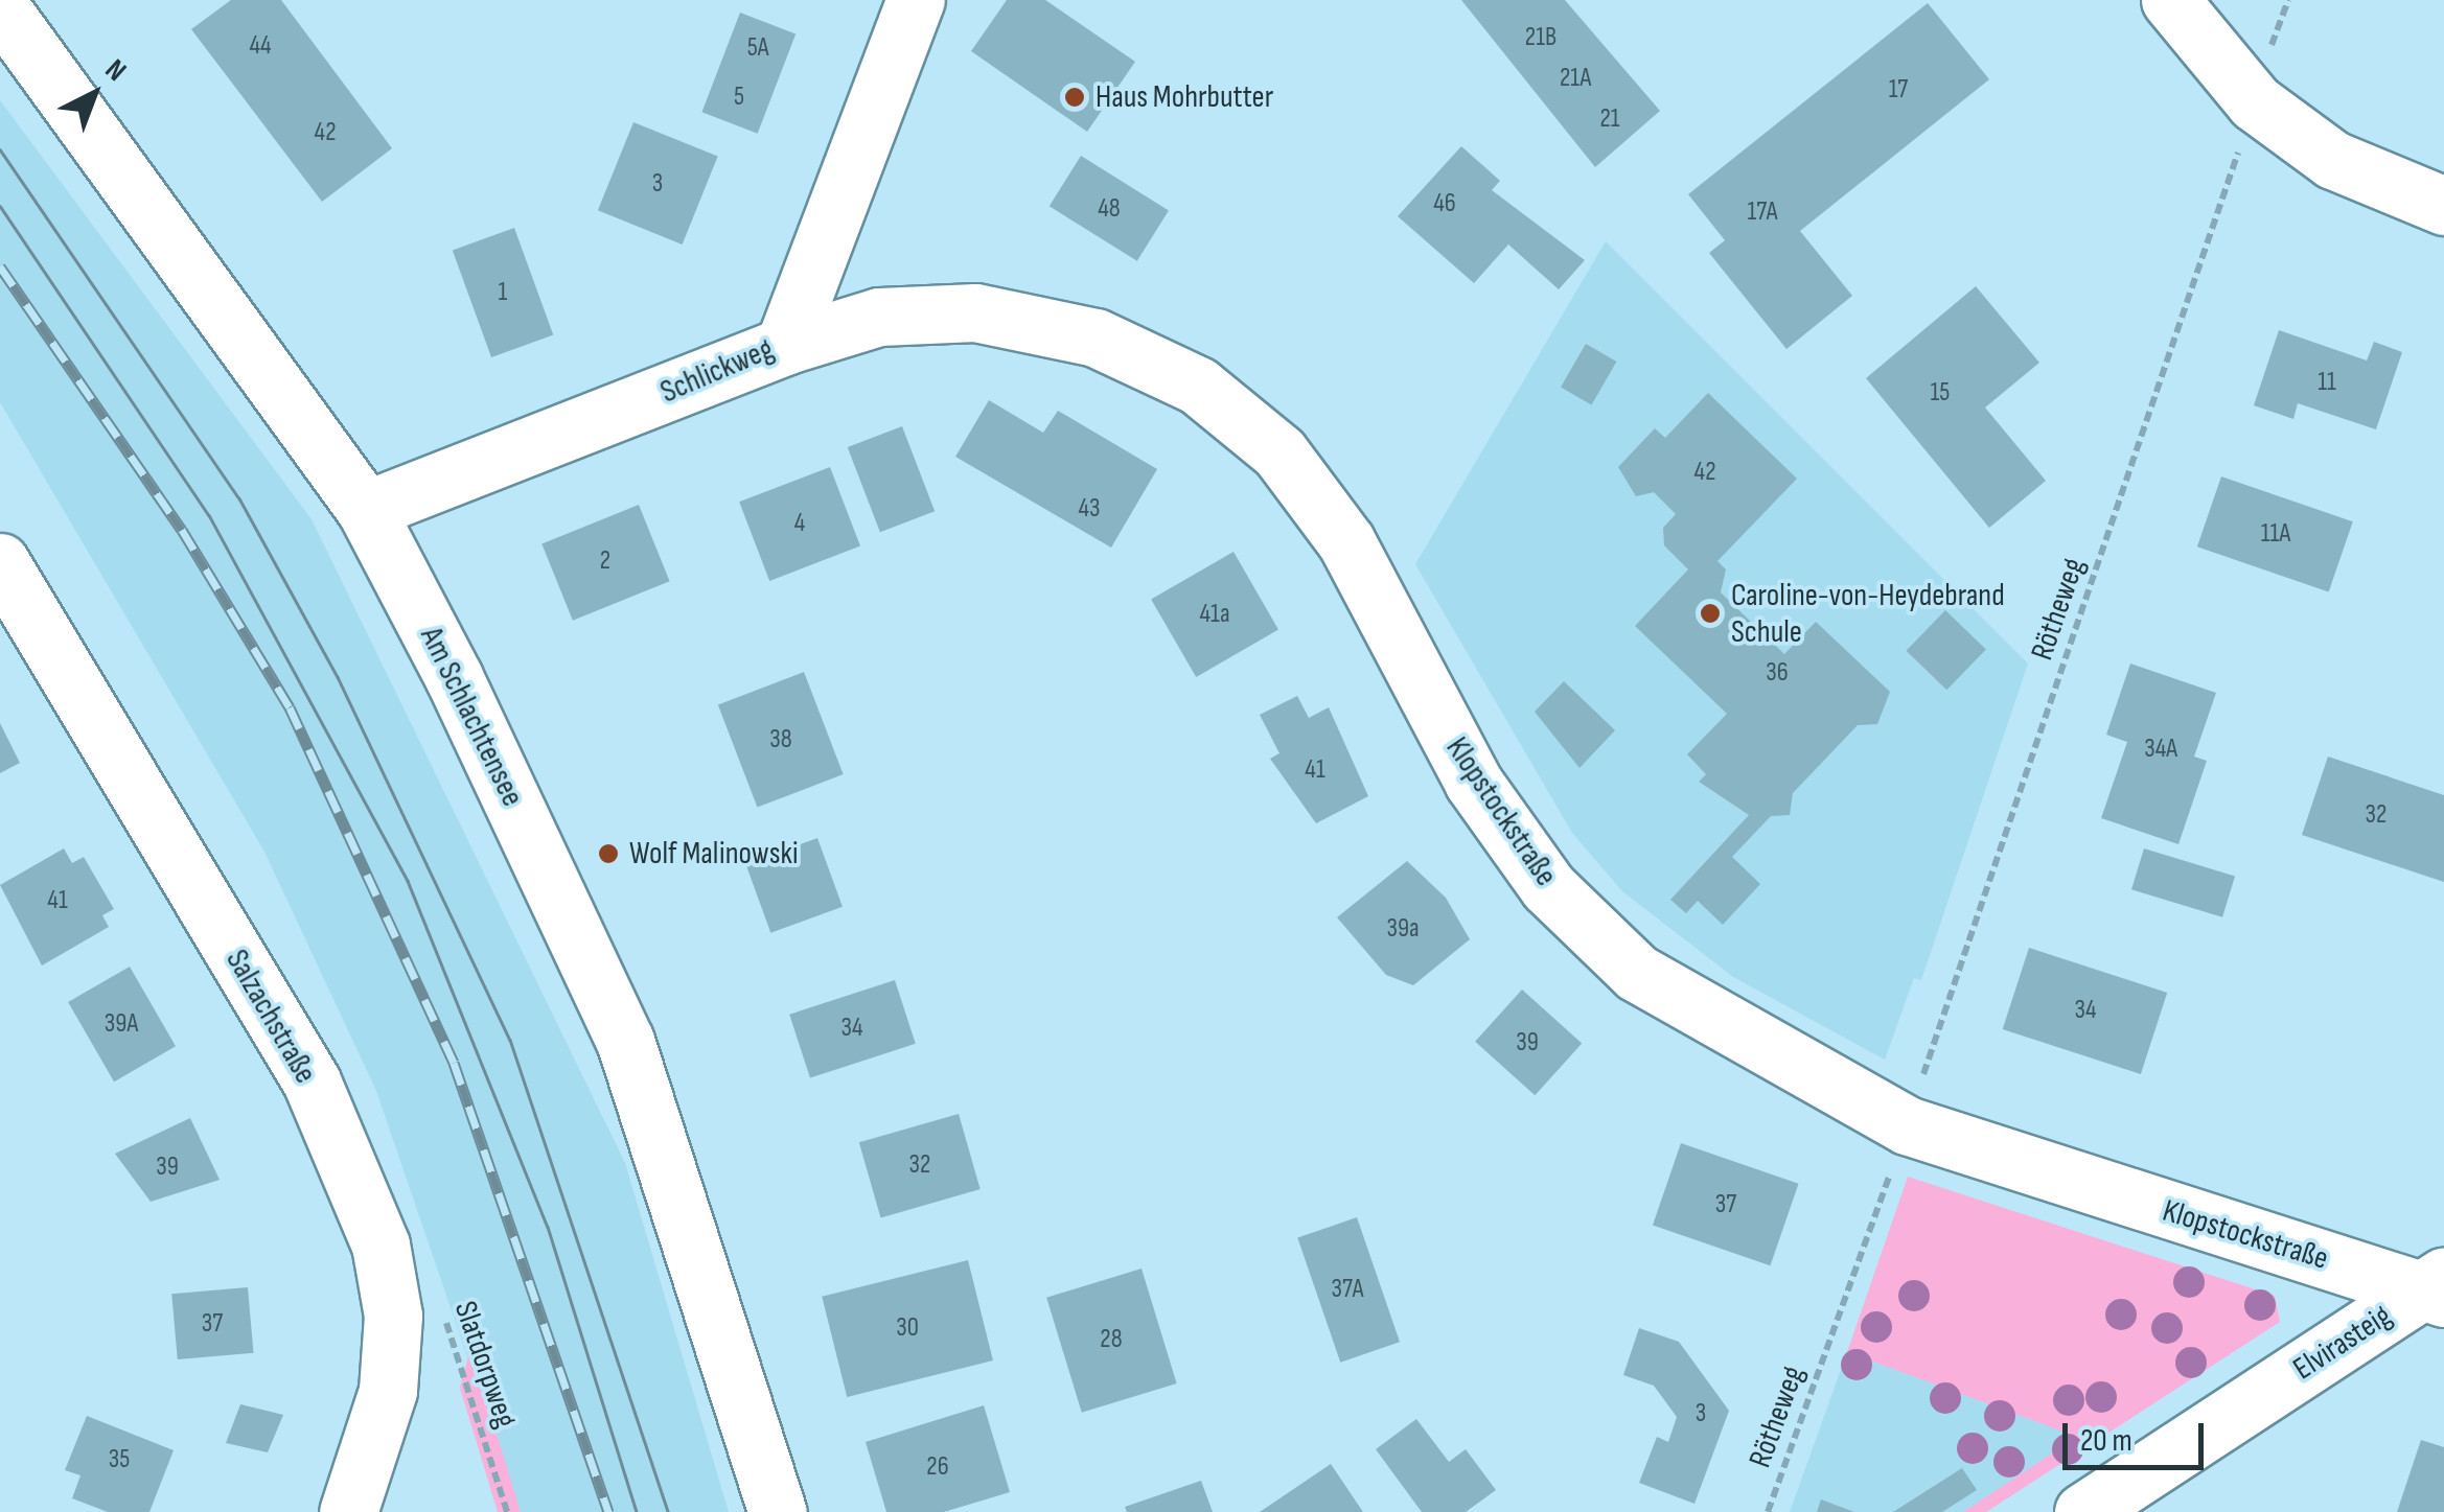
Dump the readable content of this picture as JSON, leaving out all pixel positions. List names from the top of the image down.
{
  "streets": {
    "street": [
      "Schlickweg",
      "Am Schlachtensee",
      "Klopstockstraße",
      "Salzachstraße",
      "Elvirasteig"
    ],
    "path": ["Rötheweg", "Slatdorpweg"]
  },
  "crossings": [
    ["Schlickweg", "Am Schlachtensee"],
    ["Schlickweg", "Klopstockstraße"],
    ["Klopstockstraße", "Elvirasteig"]
  ],
  "places": ["Haus Mohrbutter", "Caroline-von-Heydebrand Schule", "Wolf Malinowski"],
  "house_numbers": [
    "21B",
    "44",
    "5A",
    "21A",
    "17",
    "5",
    "21",
    "42",
    "3",
    "46",
    "48",
    "17A",
    "1",
    "11",
    "15",
    "42",
    "43",
    "4",
    "11A",
    "2",
    "41a",
    "36",
    "38",
    "34A",
    "41",
    "32",
    "41",
    "39a",
    "34",
    "39A",
    "34",
    "39",
    "32",
    "39",
    "37",
    "37A",
    "37",
    "30",
    "28",
    "3",
    "35",
    "26"
  ],
  "scale_bar": "20 m",
  "north": "top right"
}
